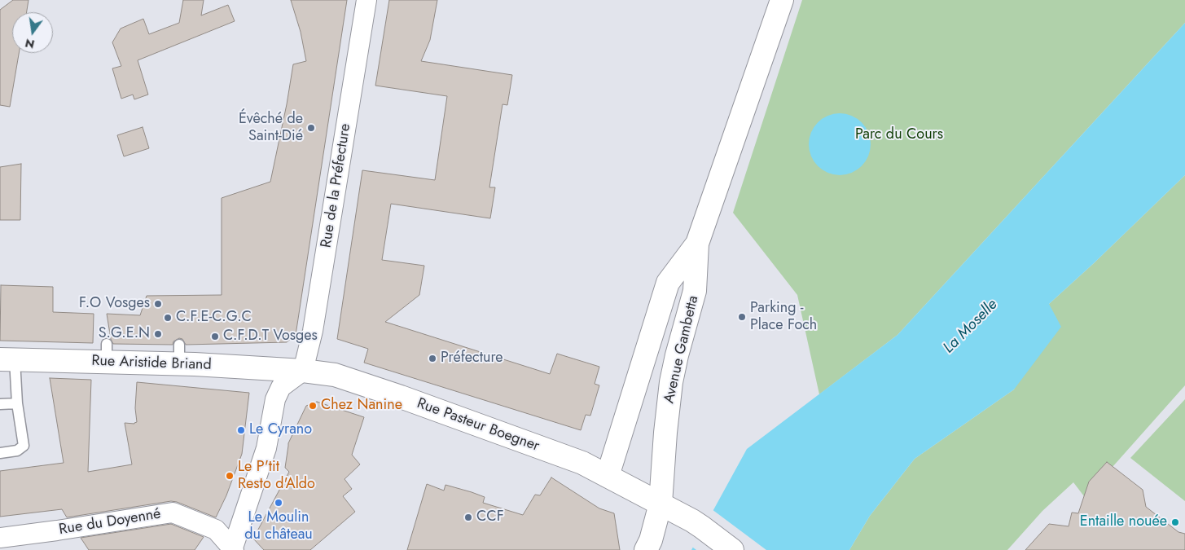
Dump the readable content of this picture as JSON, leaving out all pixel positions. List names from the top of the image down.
{
  "streets": {
    "street": [
      "Rue de la Préfecture",
      "Avenue Gambetta",
      "Rue Aristide Briand",
      "Rue Pasteur Boegner",
      "Rue du Doyenné"
    ]
  },
  "crossings": [
    ["Rue de la Préfecture", "Rue Aristide Briand"],
    ["Rue de la Préfecture", "Rue Pasteur Boegner"],
    ["Avenue Gambetta", "Rue Pasteur Boegner"],
    ["Rue Aristide Briand", "Rue Pasteur Boegner"]
  ],
  "water": ["La Moselle"],
  "parks": ["Parc du Cours"],
  "places": [
    "Évêché de Saint-Dié",
    "F.O Vosges",
    "Parking - Place Foch",
    "C.F.E-C.G.C",
    "S.G.E.N",
    "C.F.D.T Vosges",
    "Préfecture",
    "Chez Nanine",
    "Le Cyrano",
    "Le P'tit Resto d'Aldo",
    "Le Moulin du château",
    "CCF",
    "Entaille nouée"
  ],
  "north": "bottom"
}
